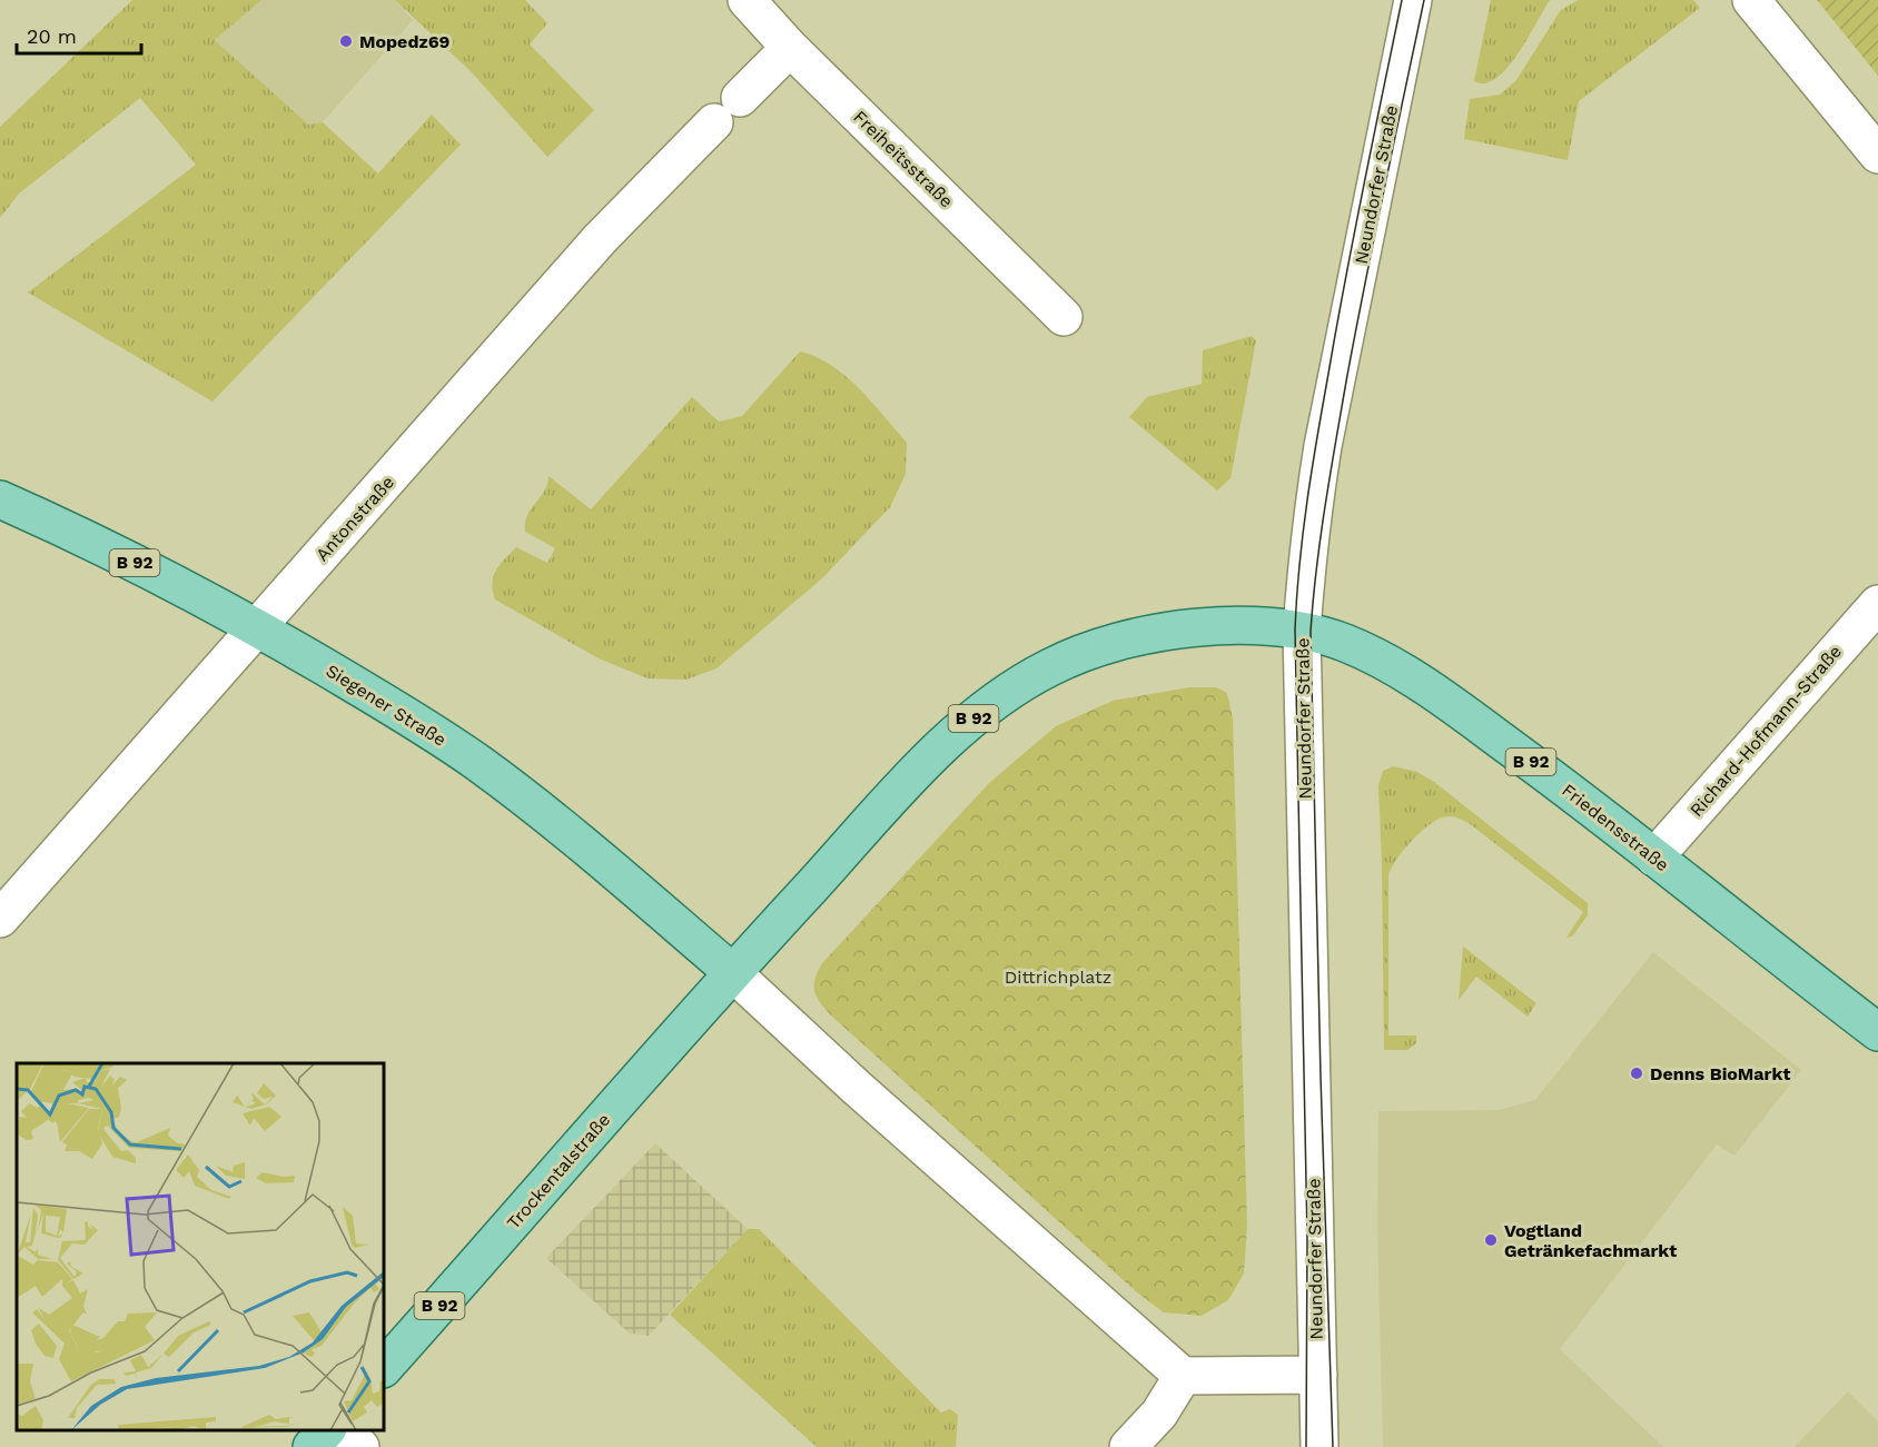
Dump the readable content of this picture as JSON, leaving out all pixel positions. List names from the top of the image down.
{
  "streets": {
    "main road": [
      "B 92",
      "Siegener Straße",
      "Friedensstraße",
      "Trockentalstraße"
    ],
    "street": [
      "Freiheitsstraße",
      "Neundorfer Straße",
      "Antonstraße",
      "Richard-Hofmann-Straße"
    ]
  },
  "crossings": [
    ["Freiheitsstraße", "Antonstraße"],
    ["Neundorfer Straße", "B 92"],
    ["Neundorfer Straße", "Friedensstraße"],
    ["Antonstraße", "Siegener Straße"],
    ["B 92", "Siegener Straße"],
    ["B 92", "Friedensstraße"],
    ["B 92", "Trockentalstraße"],
    ["Siegener Straße", "Trockentalstraße"],
    ["Richard-Hofmann-Straße", "Friedensstraße"]
  ],
  "parks": ["Dittrichplatz"],
  "places": ["Mopedz69", "Denns BioMarkt", "Vogtland Getränkefachmarkt"],
  "scale_bar": "20 m"
}
